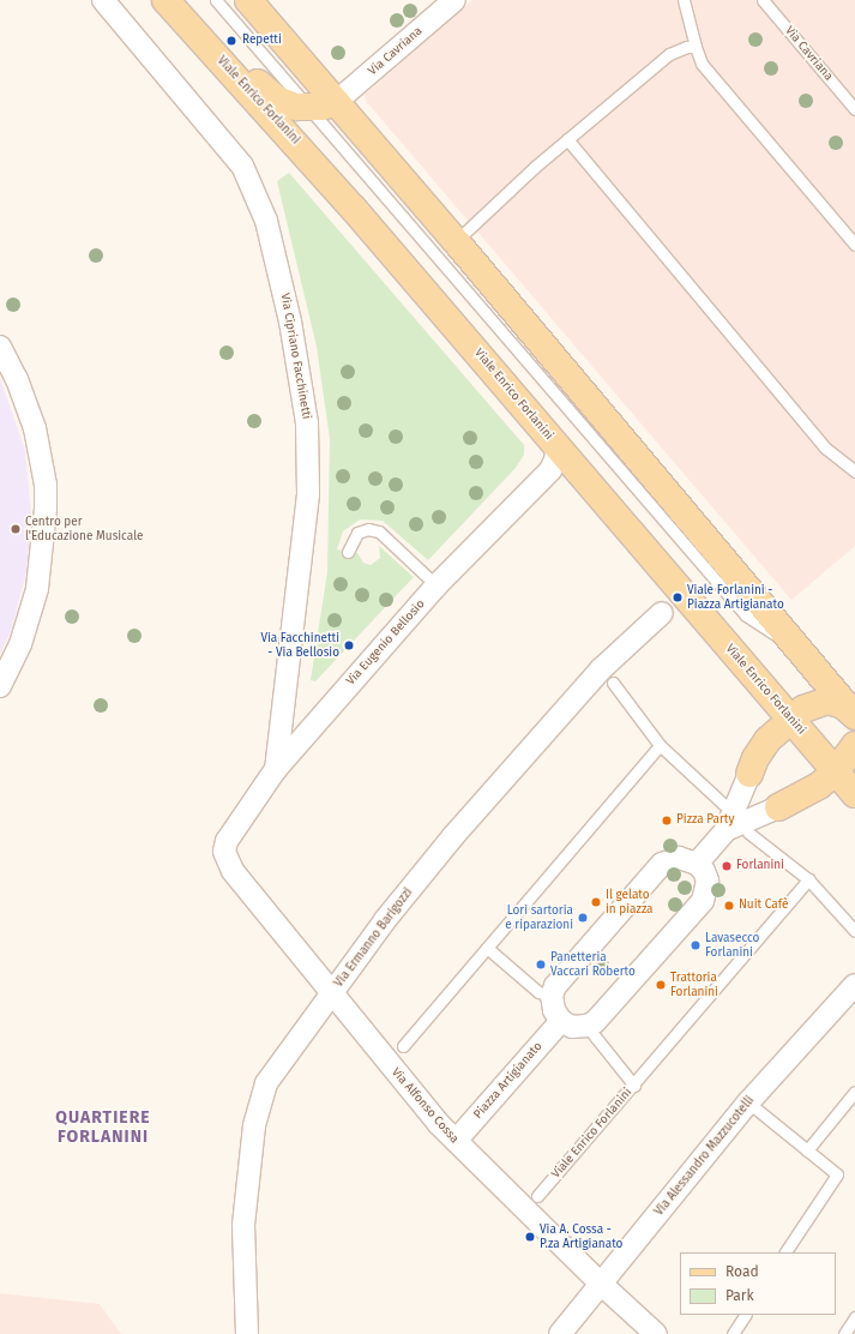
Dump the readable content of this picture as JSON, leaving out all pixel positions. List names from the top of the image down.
{
  "streets": {
    "main road": ["Viale Enrico Forlanini"],
    "street": [
      "Via Cavriana",
      "Via Cipriano Facchinetti",
      "Via Eugenio Bellosio",
      "Via Ermanno Barigozzi",
      "Piazza Artigianato",
      "Via Alfonso Cossa",
      "Via Alessandro Mazzucotelli"
    ]
  },
  "crossings": [
    ["Viale Enrico Forlanini", "Via Eugenio Bellosio"],
    ["Via Cipriano Facchinetti", "Via Eugenio Bellosio"],
    ["Via Eugenio Bellosio", "Via Alfonso Cossa"],
    ["Via Ermanno Barigozzi", "Via Alfonso Cossa"],
    ["Piazza Artigianato", "Via Alfonso Cossa"],
    ["Via Alfonso Cossa", "Via Alessandro Mazzucotelli"]
  ],
  "districts": ["QUARTIERE FORLANINI"],
  "places": [
    "Repetti",
    "Centro per l'Educazione Musicale",
    "Viale Forlanini - Piazza Artigianato",
    "Via Facchinetti - Via Bellosio",
    "Pizza Party",
    "Forlanini",
    "Il gelato in piazza",
    "Nuit Cafè",
    "Lori sartoria e riparazioni",
    "Lavasecco Forlanini",
    "Panetteria Vaccari Roberto",
    "Trattoria Forlanini",
    "Via A. Cossa - P.za Artigianato"
  ],
  "legend": ["Road", "Park"]
}
